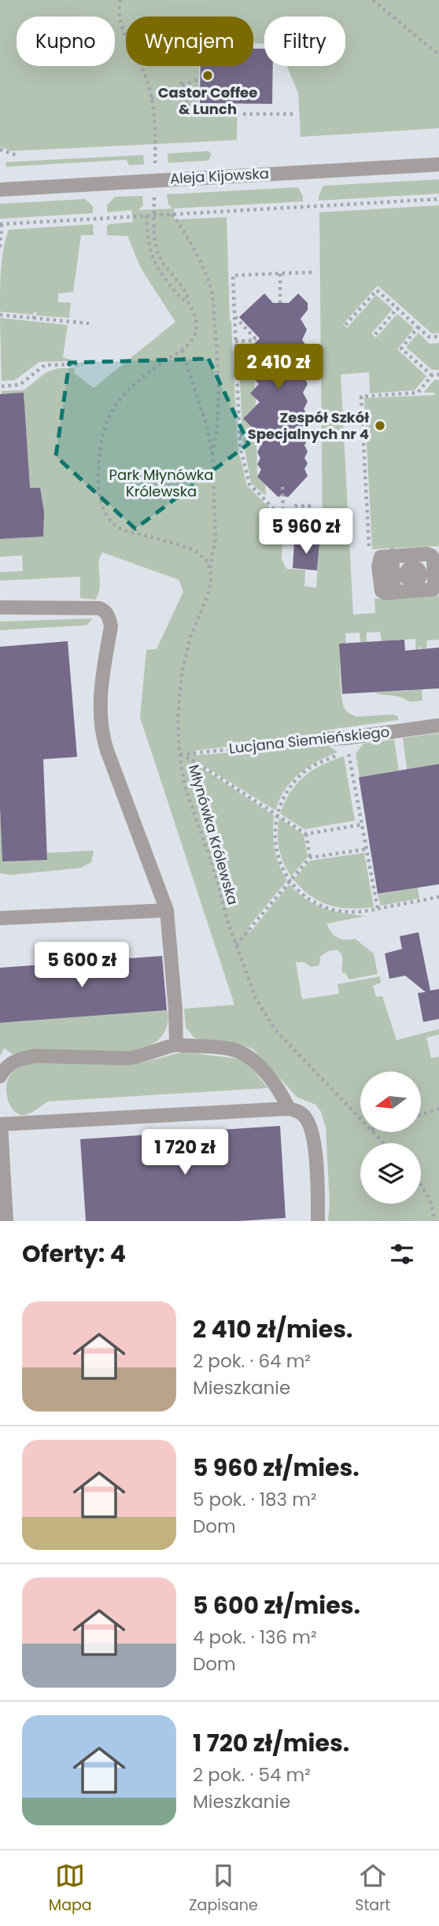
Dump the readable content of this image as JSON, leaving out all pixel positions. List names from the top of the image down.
{
  "streets": {
    "street": ["Aleja Kijowska", "Lucjana Siemieńskiego"],
    "path": ["Młynówka Królewska"]
  },
  "crossings": [
    ["Lucjana Siemieńskiego", "Młynówka Królewska"]
  ],
  "parks": ["Park Młynówka Królewska"],
  "places": ["Castor Coffee & Lunch", "Zespół Szkół Specjalnych nr 4"],
  "north": "left",
  "page": {
    "chip": ["Kupno", "Wynajem", "Filtry"],
    "price": [
      "2 410 zł",
      "5 960 zł",
      "5 600 zł",
      "1 720 zł"
    ],
    "heading": "Oferty: 4",
    "list": [
      {
        "name": "2 410 zł/mies.",
        "note": "2 pok. · 64 m² · Mieszkanie"
      },
      {
        "name": "5 960 zł/mies.",
        "note": "5 pok. · 183 m² · Dom"
      },
      {
        "name": "5 600 zł/mies.",
        "note": "4 pok. · 136 m² · Dom"
      },
      {
        "name": "1 720 zł/mies.",
        "note": "2 pok. · 54 m² · Mieszkanie"
      }
    ],
    "tabs": ["Mapa", "Zapisane", "Start"]
  }
}
